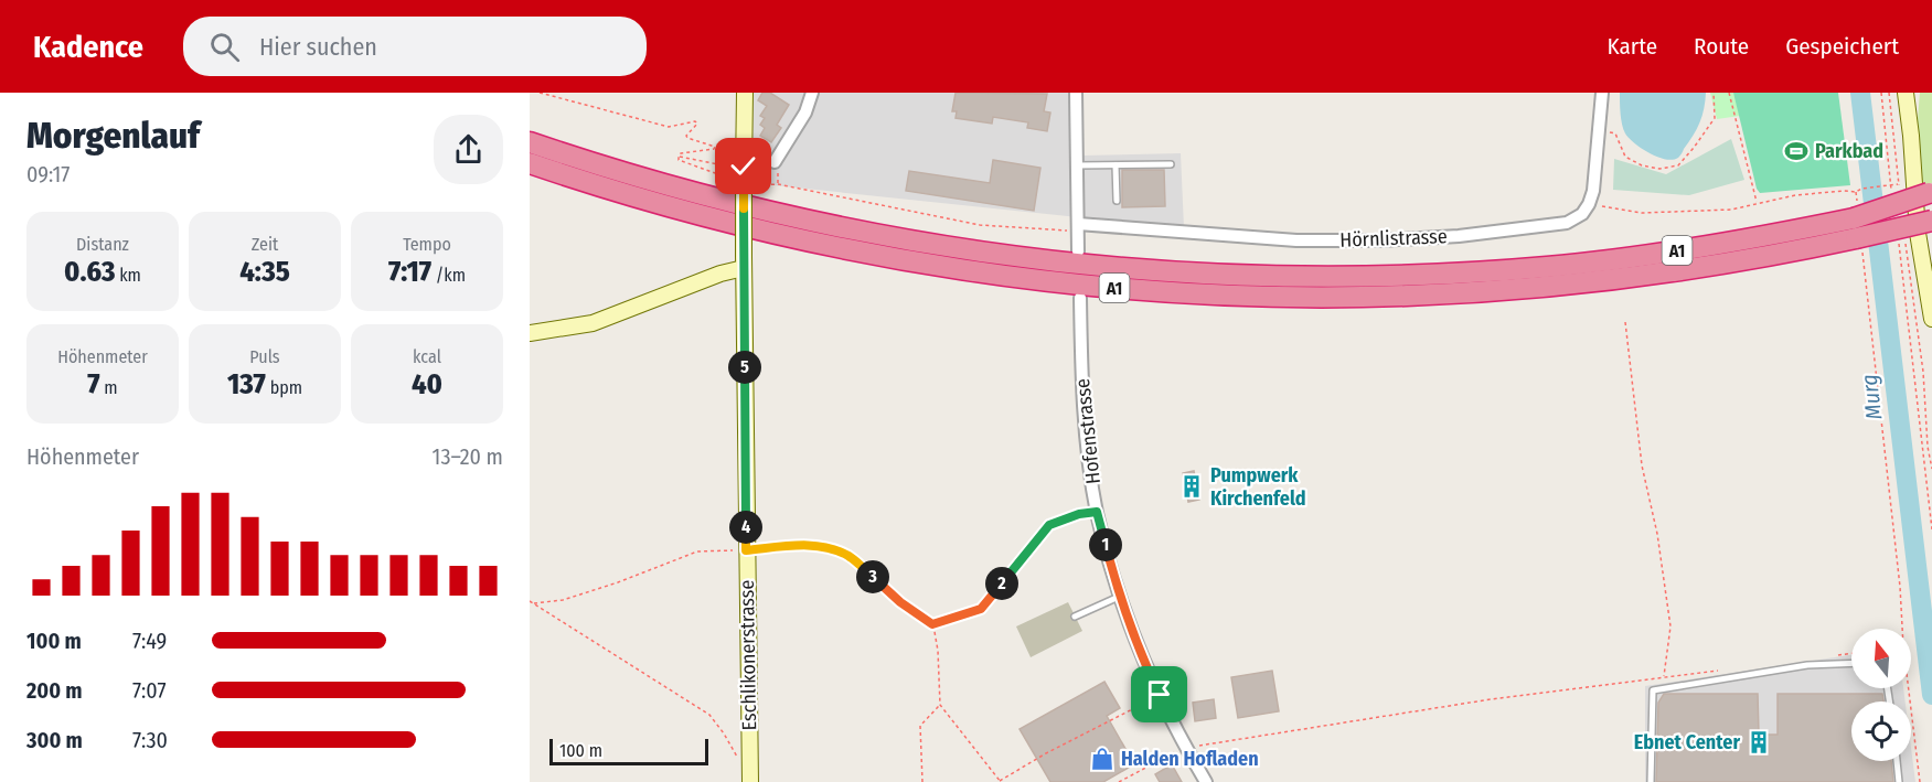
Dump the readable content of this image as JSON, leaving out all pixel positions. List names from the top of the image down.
{
  "streets": {
    "highway": ["A1"],
    "main road": ["Eschlikonerstrasse"],
    "street": ["Hörnlistrasse", "Hofenstrasse"]
  },
  "water": ["Murg"],
  "places": {
    "sports": ["Parkbad"],
    "building": ["Pumpwerk Kirchenfeld", "Ebnet Center"],
    "shop": ["Halden Hofladen"]
  },
  "scale_bar": "100 m",
  "north": "top",
  "page": {
    "header": "Kadence",
    "search": "Hier suchen",
    "nav": ["Karte", "Route", "Gespeichert"],
    "heading": ["Morgenlauf", "09:17"],
    "stats": [
      ["Distanz", "0.63 km"],
      ["Zeit", "4:35"],
      ["Tempo", "7:17 /km"],
      ["Höhenmeter", "7 m"],
      ["Puls", "137 bpm"],
      ["kcal", "40"]
    ],
    "pins": [
      "5",
      "4",
      "1",
      "3",
      "2"
    ],
    "chart": ["Höhenmeter", "13–20 m"],
    "list": [
      {
        "name": "100 m",
        "note": "7:49"
      },
      {
        "name": "200 m",
        "note": "7:07"
      },
      {
        "name": "300 m",
        "note": "7:30"
      }
    ],
    "scale": "100 m"
  }
}
